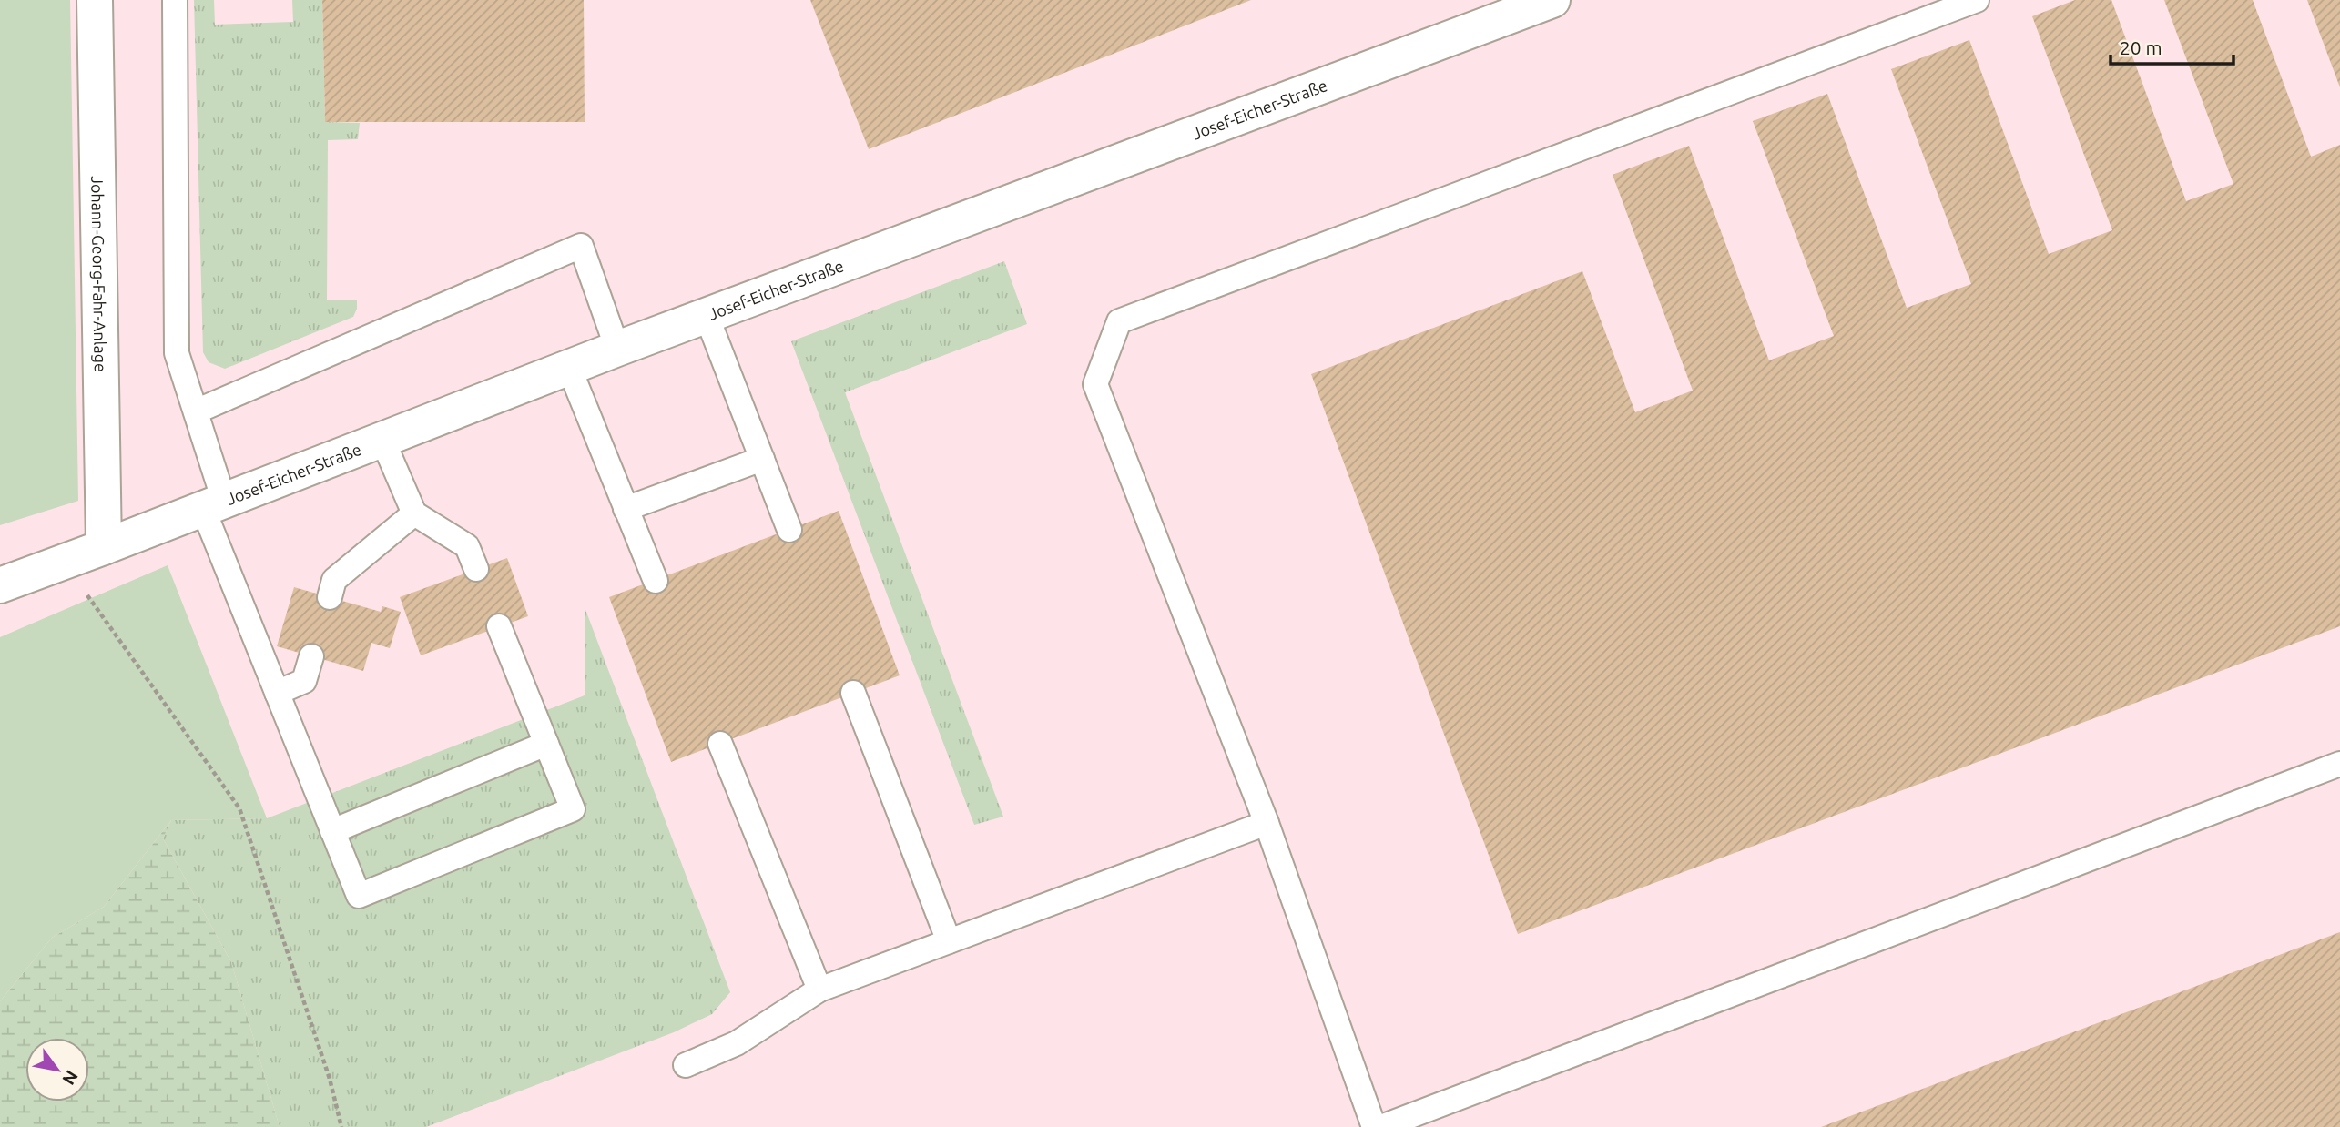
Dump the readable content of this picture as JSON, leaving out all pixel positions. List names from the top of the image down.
{
  "streets": {
    "street": ["Josef-Eicher-Straße", "Johann-Georg-Fahr-Anlage"]
  },
  "crossings": [
    ["Josef-Eicher-Straße", "Johann-Georg-Fahr-Anlage"]
  ],
  "scale_bar": "20 m",
  "north": "bottom right"
}
